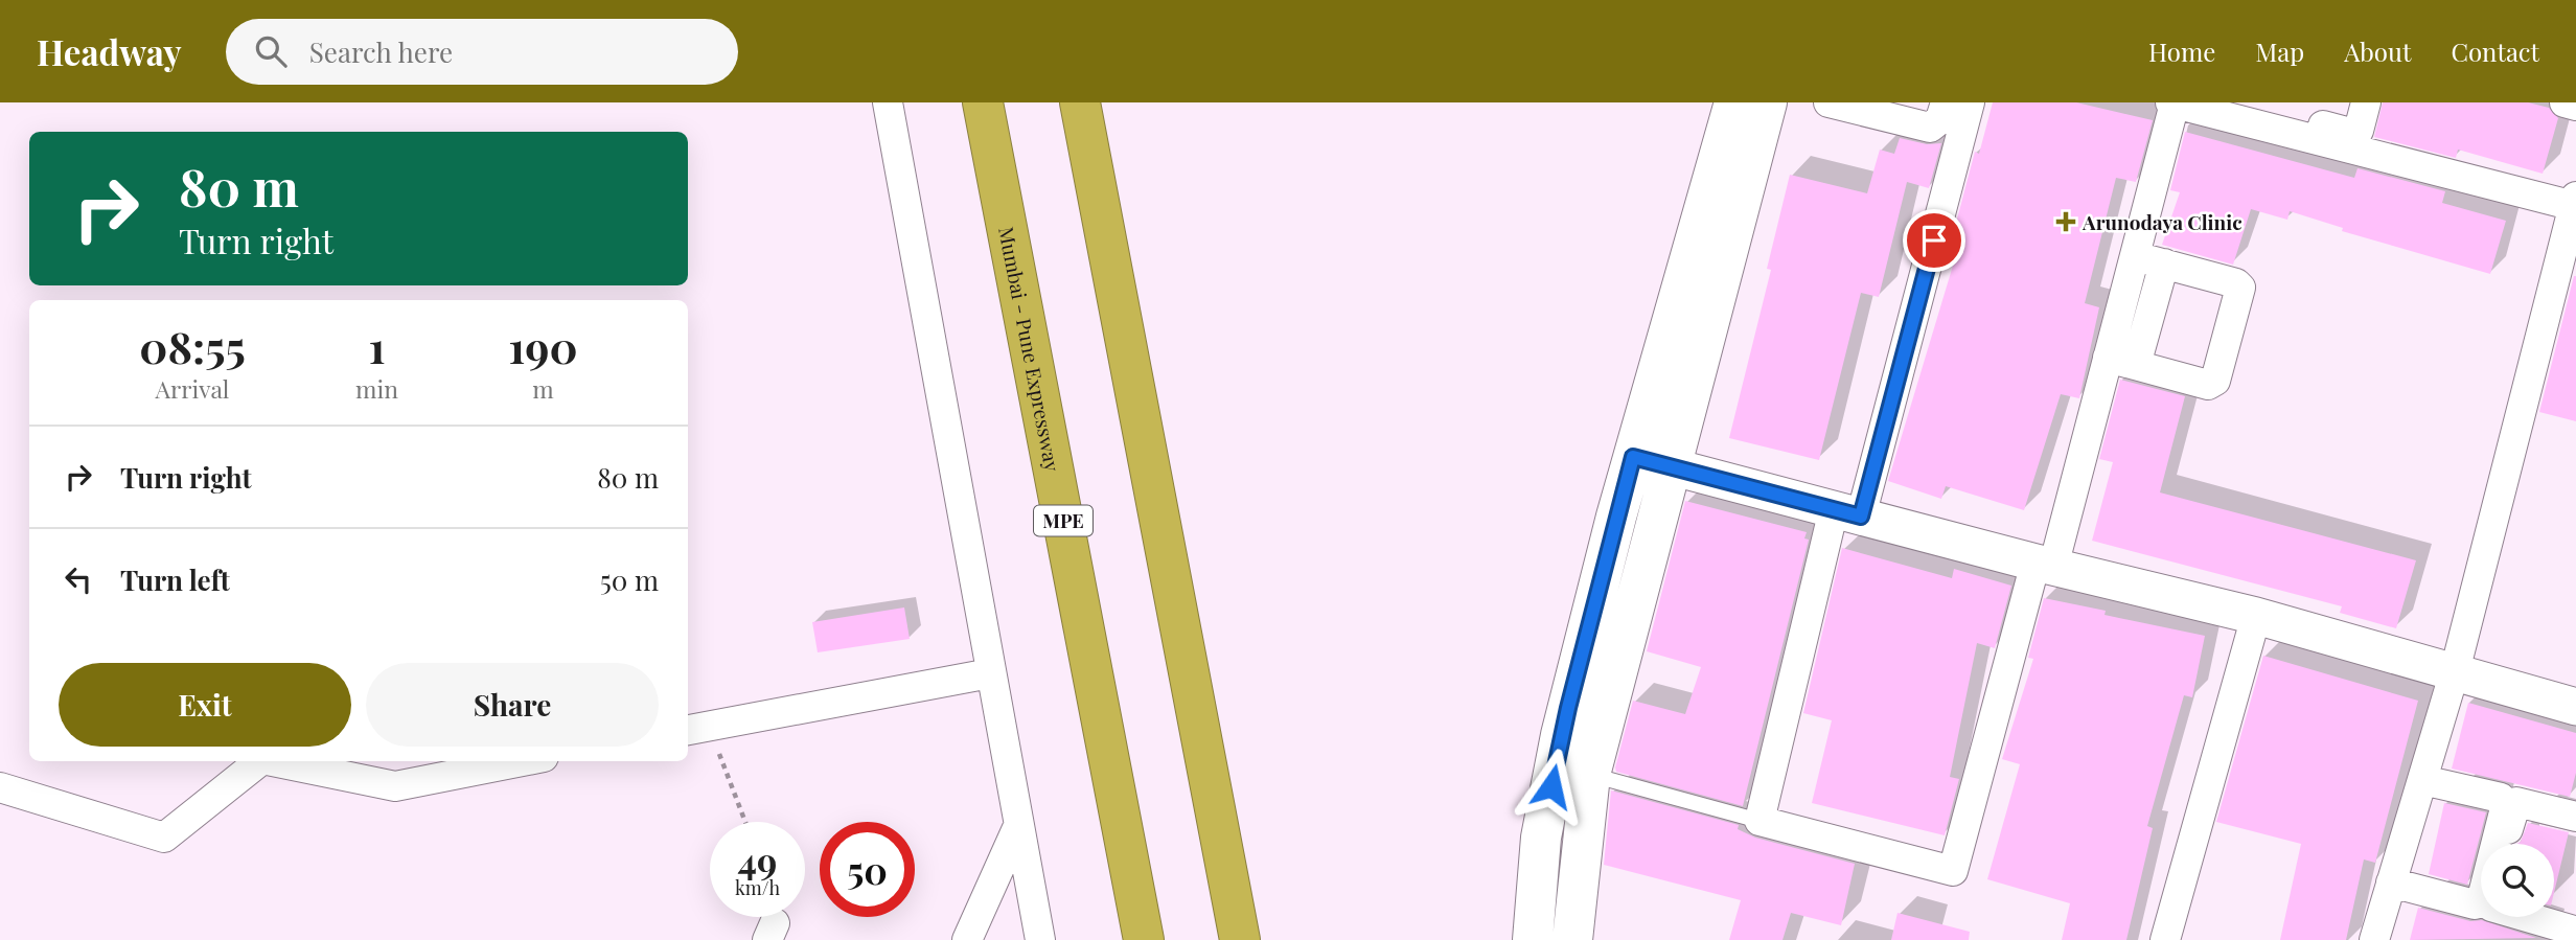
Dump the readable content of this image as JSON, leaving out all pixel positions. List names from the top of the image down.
{
  "streets": {
    "highway": ["Mumbai - Pune Expressway", "MPE"]
  },
  "places": {
    "health": ["Arunodaya Clinic"]
  },
  "page": {
    "header": "Headway",
    "search": "Search here",
    "nav": [
      "Home",
      "Map",
      "About",
      "Contact"
    ],
    "turn": ["80 m", "Turn right"],
    "eta": [
      "08:55",
      "Arrival",
      "1",
      "min",
      "190",
      "m"
    ],
    "list": [
      {
        "name": "Turn right",
        "value": "80 m"
      },
      {
        "name": "Turn left",
        "value": "50 m"
      }
    ],
    "buttons": ["Exit", "Share"],
    "speed": "49 km/h",
    "limit": "50"
  }
}
